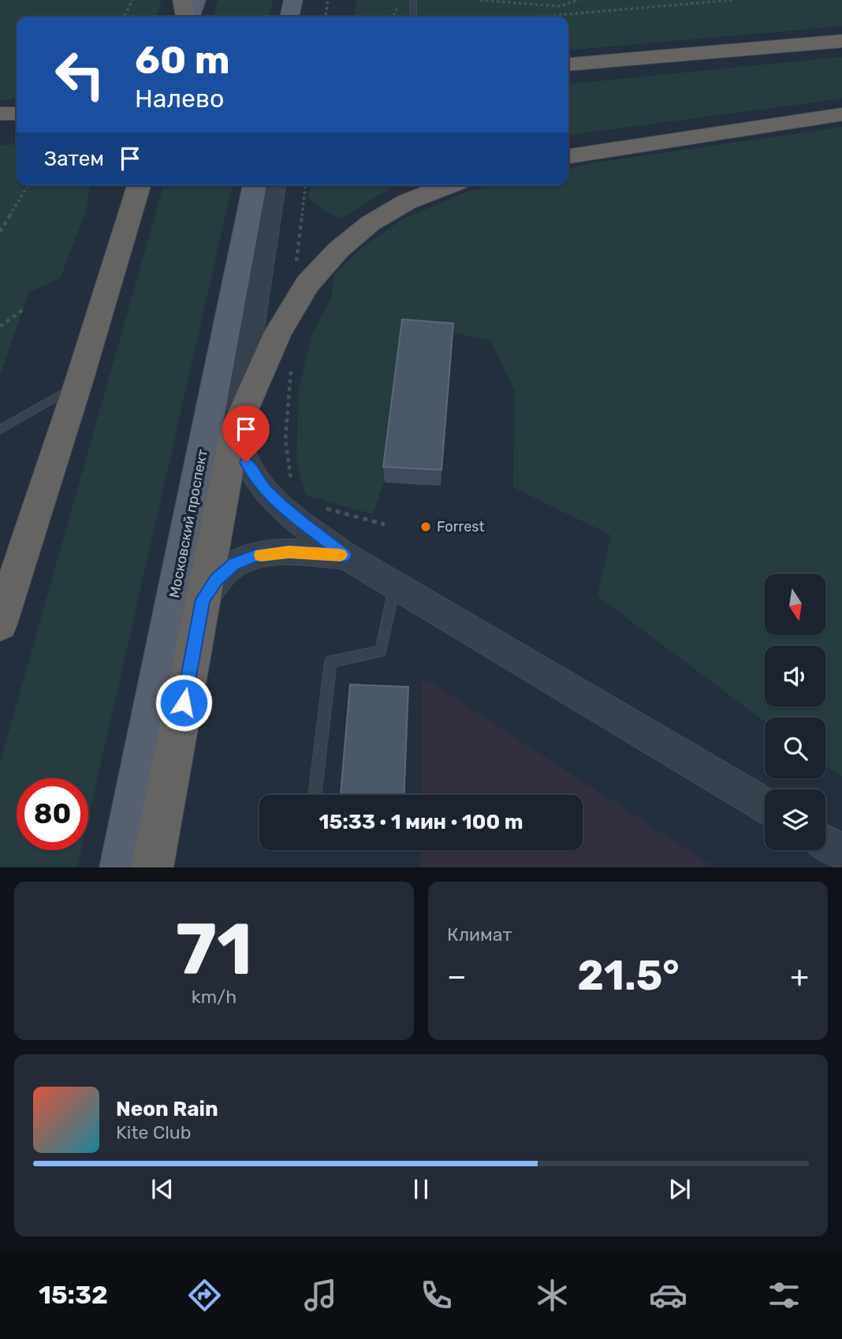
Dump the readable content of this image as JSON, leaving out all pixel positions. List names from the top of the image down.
{
  "streets": {
    "main road": ["Московский проспект"]
  },
  "places": ["Forrest"],
  "north": "bottom",
  "page": {
    "turn": ["60 m", "Налево"],
    "then": "Затем",
    "limit": "80",
    "trip": "15:33 · 1 мин · 100 m",
    "tile": [
      ["71", "km/h"],
      "Климат"
    ],
    "heat": ["−", "21.5°", "+"],
    "song": ["Neon Rain", "Kite Club"],
    "tabs": "15:32"
  }
}
